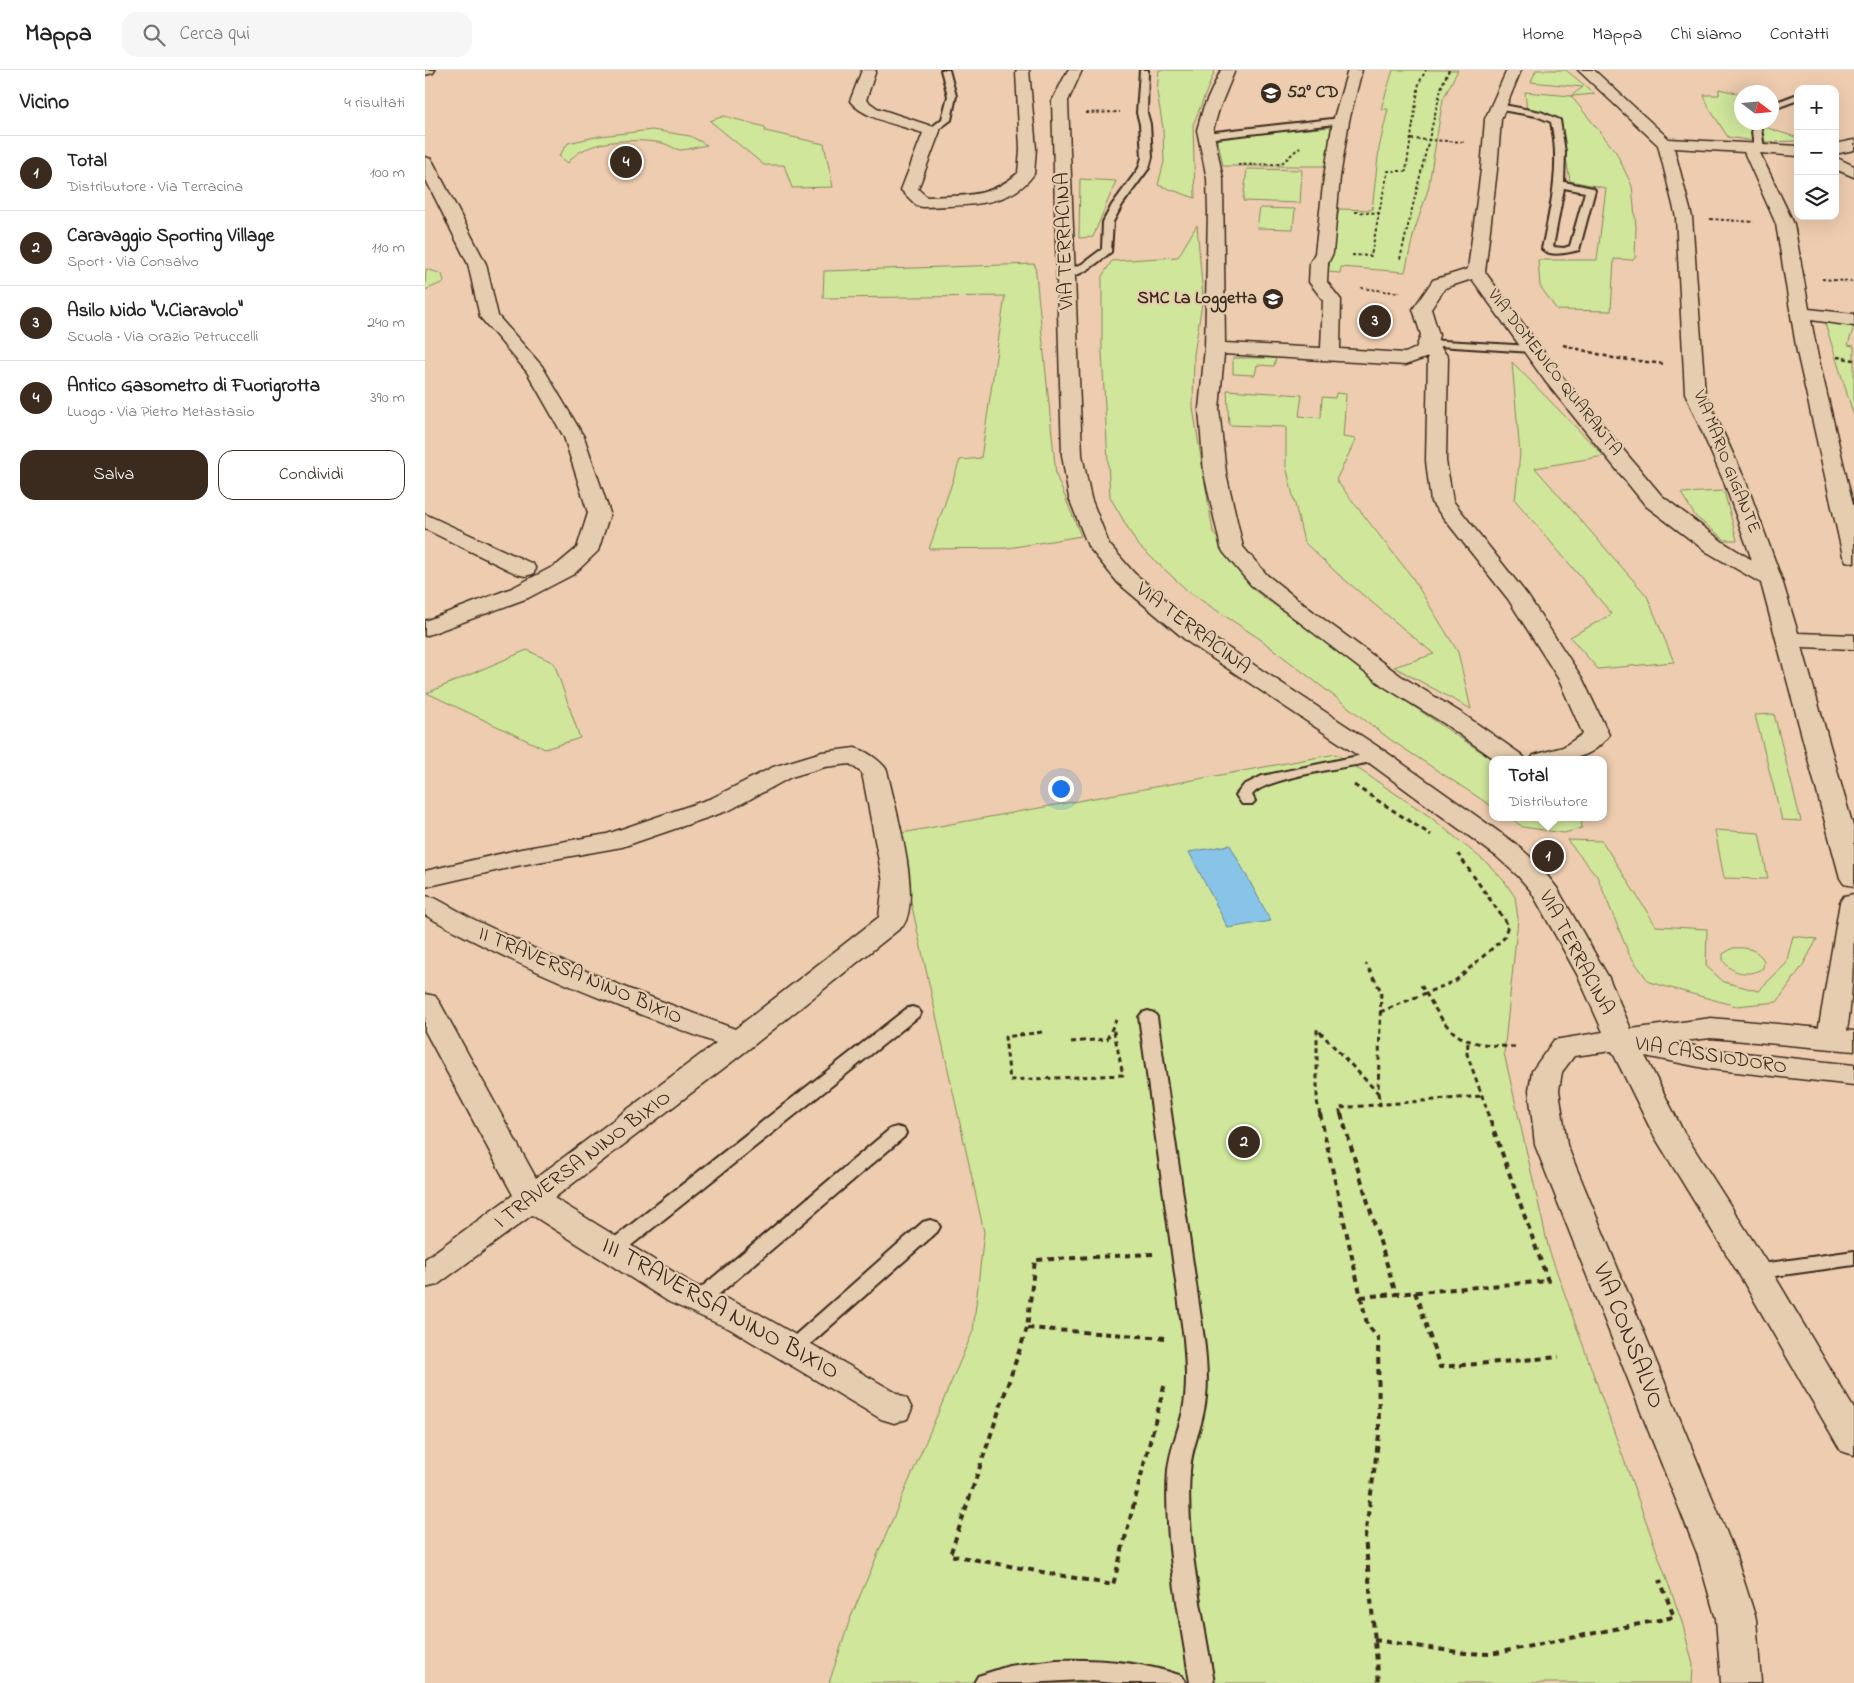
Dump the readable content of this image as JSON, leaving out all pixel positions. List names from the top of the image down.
{
  "streets": {
    "street": [
      "VIA TERRACINA",
      "VIA DOMENICO QUARANTA",
      "VIA MARIO GIGANTE",
      "II TRAVERSA NINO BIXIO",
      "VIA CASSIODORO",
      "I TRAVERSA NINO BIXIO",
      "III TRAVERSA NINO BIXIO",
      "VIA CONSALVO"
    ]
  },
  "crossings": [
    ["VIA TERRACINA", "VIA CASSIODORO"],
    ["VIA TERRACINA", "VIA CONSALVO"],
    ["VIA DOMENICO QUARANTA", "VIA MARIO GIGANTE"],
    ["II TRAVERSA NINO BIXIO", "I TRAVERSA NINO BIXIO"],
    ["VIA CASSIODORO", "VIA CONSALVO"],
    ["I TRAVERSA NINO BIXIO", "III TRAVERSA NINO BIXIO"]
  ],
  "places": {
    "school or university": ["52° CD", "SMC La Loggetta"]
  },
  "north": "right",
  "page": {
    "header": "Mappa",
    "search": "Cerca qui",
    "nav": [
      "Home",
      "Mappa",
      "Chi siamo",
      "Contatti"
    ],
    "heading": ["Vicino", "4 risultati"],
    "map_buttons": ["+", "−"],
    "list": [
      {
        "mark": "1",
        "name": "Total",
        "note": "Distributore · Via Terracina",
        "value": "100 m"
      },
      {
        "mark": "2",
        "name": "Caravaggio Sporting Village",
        "note": "Sport · Via Consalvo",
        "value": "110 m"
      },
      {
        "mark": "3",
        "name": "Asilo Nido \"V.Ciaravolo\"",
        "note": "Scuola · Via Orazio Petruccelli",
        "value": "240 m"
      },
      {
        "mark": "4",
        "name": "Antico Gasometro di Fuorigrotta",
        "note": "Luogo · Via Pietro Metastasio",
        "value": "390 m"
      }
    ],
    "pins": [
      "4",
      "3",
      "1",
      "2"
    ],
    "buttons": ["Salva", "Condividi"],
    "popup": ["Total", "Distributore"]
  }
}
